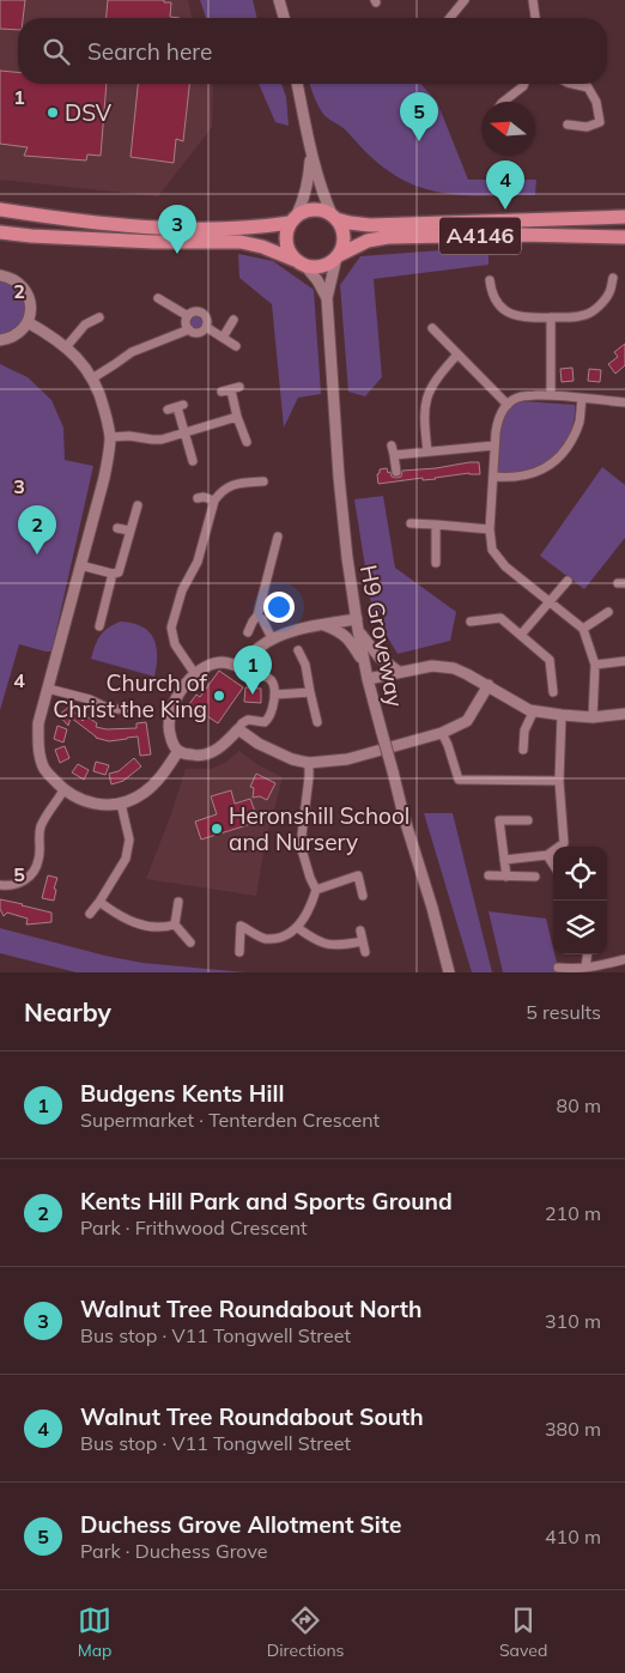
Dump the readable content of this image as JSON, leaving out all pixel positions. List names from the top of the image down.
{
  "streets": {
    "highway": ["A4146"],
    "street": ["H9 Groveway"]
  },
  "crossings": [
    ["A4146", "H9 Groveway"]
  ],
  "places": ["DSV", "Church of Christ the King", "Heronshill School and Nursery"],
  "north": "left",
  "page": {
    "search": "Search here",
    "pins": [
      "5",
      "4",
      "3",
      "2",
      "1"
    ],
    "heading": ["Nearby", "5 results"],
    "list": [
      {
        "mark": "1",
        "name": "Budgens Kents Hill",
        "note": "Supermarket · Tenterden Crescent",
        "value": "80 m"
      },
      {
        "mark": "2",
        "name": "Kents Hill Park and Sports Ground",
        "note": "Park · Frithwood Crescent",
        "value": "210 m"
      },
      {
        "mark": "3",
        "name": "Walnut Tree Roundabout North",
        "note": "Bus stop · V11 Tongwell Street",
        "value": "310 m"
      },
      {
        "mark": "4",
        "name": "Walnut Tree Roundabout South",
        "note": "Bus stop · V11 Tongwell Street",
        "value": "380 m"
      },
      {
        "mark": "5",
        "name": "Duchess Grove Allotment Site",
        "note": "Park · Duchess Grove",
        "value": "410 m"
      }
    ],
    "nav": ["Map", "Directions", "Saved"]
  },
  "grid": {
    "rows": [
      "1",
      "2",
      "3",
      "4",
      "5"
    ]
  }
}
